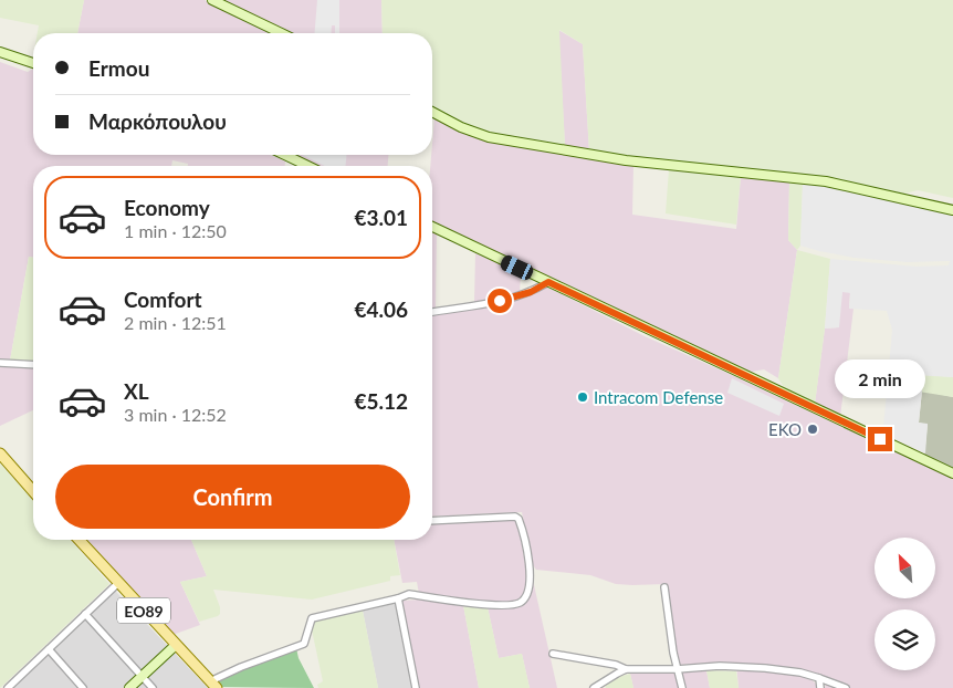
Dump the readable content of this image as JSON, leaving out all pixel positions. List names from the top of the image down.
{
  "streets": {
    "main road": ["ΕΟ89"]
  },
  "places": ["Intracom Defense", "EKO"],
  "north": "top left",
  "page": {
    "banner": ["Ermou", "Μαρκόπουλου"],
    "list": [
      {
        "name": "Economy",
        "note": "1 min · 12:50",
        "value": "€3.01"
      },
      {
        "name": "Comfort",
        "note": "2 min · 12:51",
        "value": "€4.06"
      },
      {
        "name": "XL",
        "note": "3 min · 12:52",
        "value": "€5.12"
      }
    ],
    "bubble": "2 min",
    "buttons": "Confirm"
  }
}
